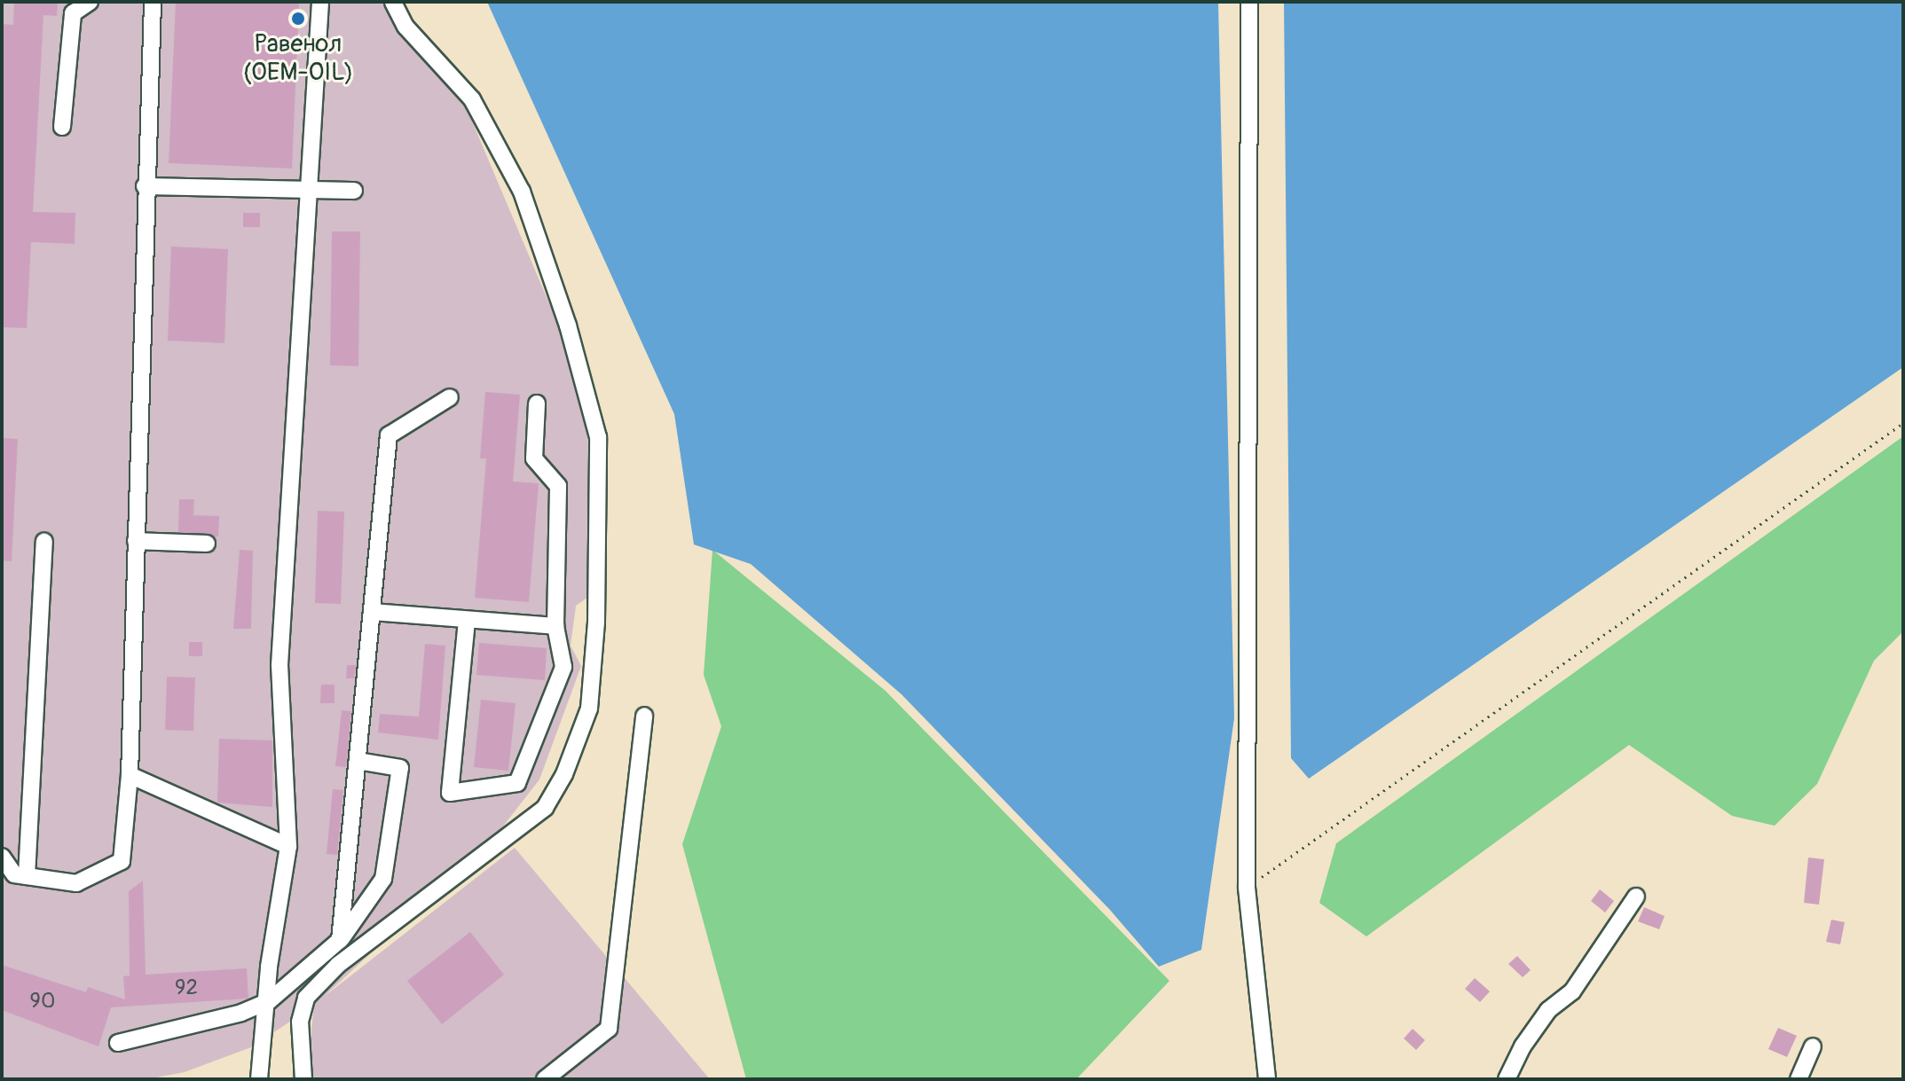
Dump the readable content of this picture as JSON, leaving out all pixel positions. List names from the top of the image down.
{
  "places": ["Равенол (OEM-OIL)"],
  "house_numbers": ["92", "90"]
}
